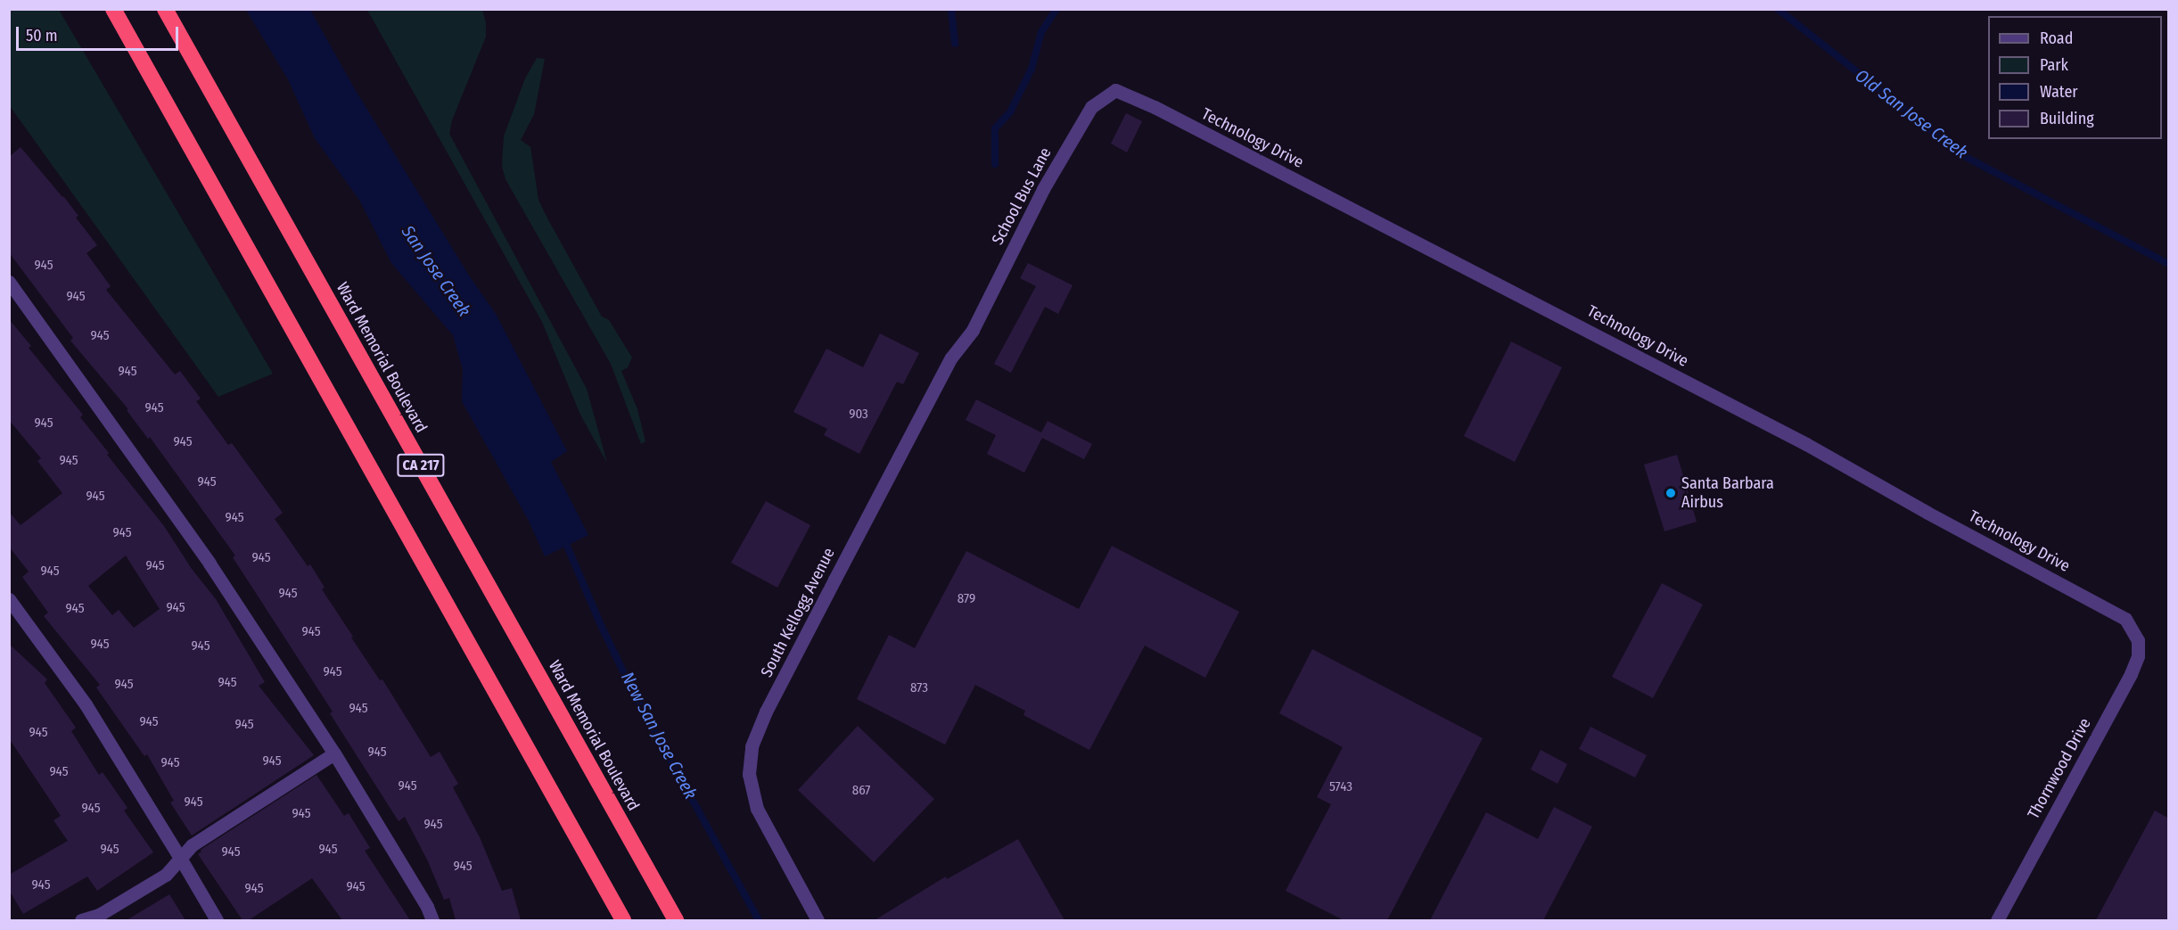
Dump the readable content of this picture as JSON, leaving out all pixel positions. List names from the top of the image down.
{
  "streets": {
    "highway": ["Ward Memorial Boulevard", "CA 217"],
    "street": [
      "Technology Drive",
      "School Bus Lane",
      "South Kellogg Avenue",
      "Thornwood Drive"
    ]
  },
  "crossings": [
    ["Technology Drive", "School Bus Lane"],
    ["Technology Drive", "Thornwood Drive"],
    ["School Bus Lane", "South Kellogg Avenue"]
  ],
  "water": ["Old San Jose Creek", "San Jose Creek", "New San Jose Creek"],
  "places": ["Santa Barbara Airbus"],
  "house_numbers": [
    "945",
    "945",
    "945",
    "945",
    "945",
    "903",
    "945",
    "945",
    "945",
    "945",
    "945",
    "945",
    "945",
    "945",
    "945",
    "945",
    "945",
    "879",
    "945",
    "945",
    "945",
    "945",
    "945",
    "945",
    "945",
    "945",
    "873",
    "945",
    "945",
    "945",
    "945",
    "945",
    "945",
    "945",
    "945",
    "945",
    "5743",
    "867",
    "945",
    "945",
    "945",
    "945",
    "945",
    "945",
    "945",
    "945",
    "945",
    "945",
    "945"
  ],
  "legend": [
    "Road",
    "Park",
    "Water",
    "Building"
  ],
  "scale_bar": "50 m"
}
